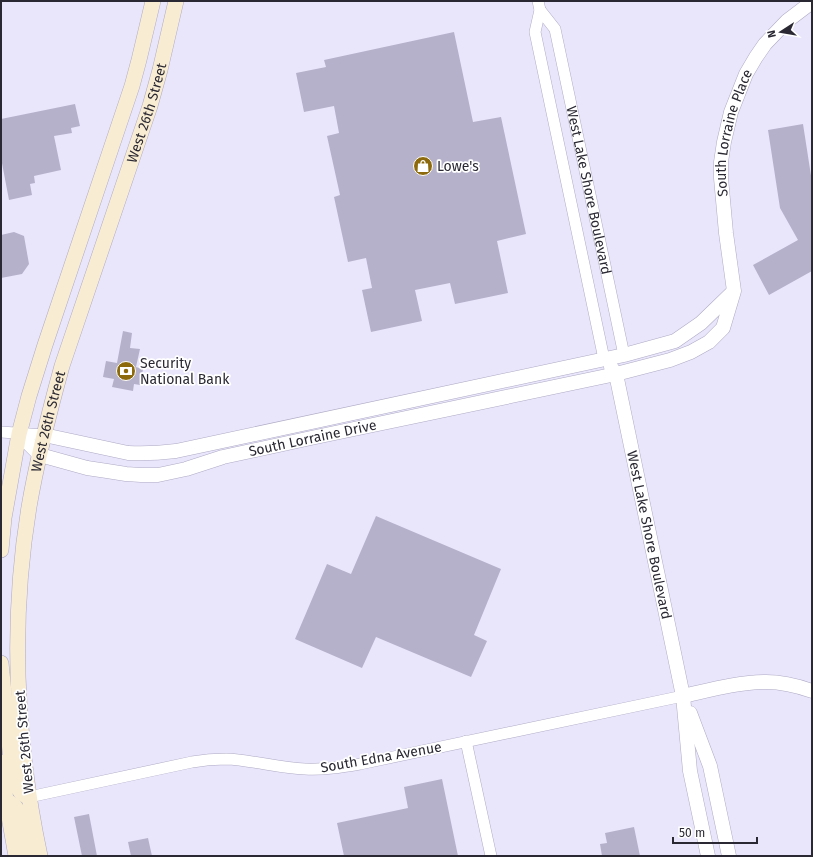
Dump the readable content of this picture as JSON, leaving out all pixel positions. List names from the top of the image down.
{
  "streets": {
    "main road": ["West 26th Street"],
    "street": [
      "South Lorraine Place",
      "West Lake Shore Boulevard",
      "South Lorraine Drive",
      "South Edna Avenue"
    ]
  },
  "crossings": [
    ["West 26th Street", "South Lorraine Drive"],
    ["West 26th Street", "South Edna Avenue"],
    ["South Lorraine Place", "West Lake Shore Boulevard"],
    ["South Lorraine Place", "South Lorraine Drive"],
    ["West Lake Shore Boulevard", "South Lorraine Drive"],
    ["West Lake Shore Boulevard", "South Edna Avenue"]
  ],
  "places": {
    "shop": ["Lowe's"],
    "bank": ["Security National Bank"]
  },
  "scale_bar": "50 m",
  "north": "left"
}
